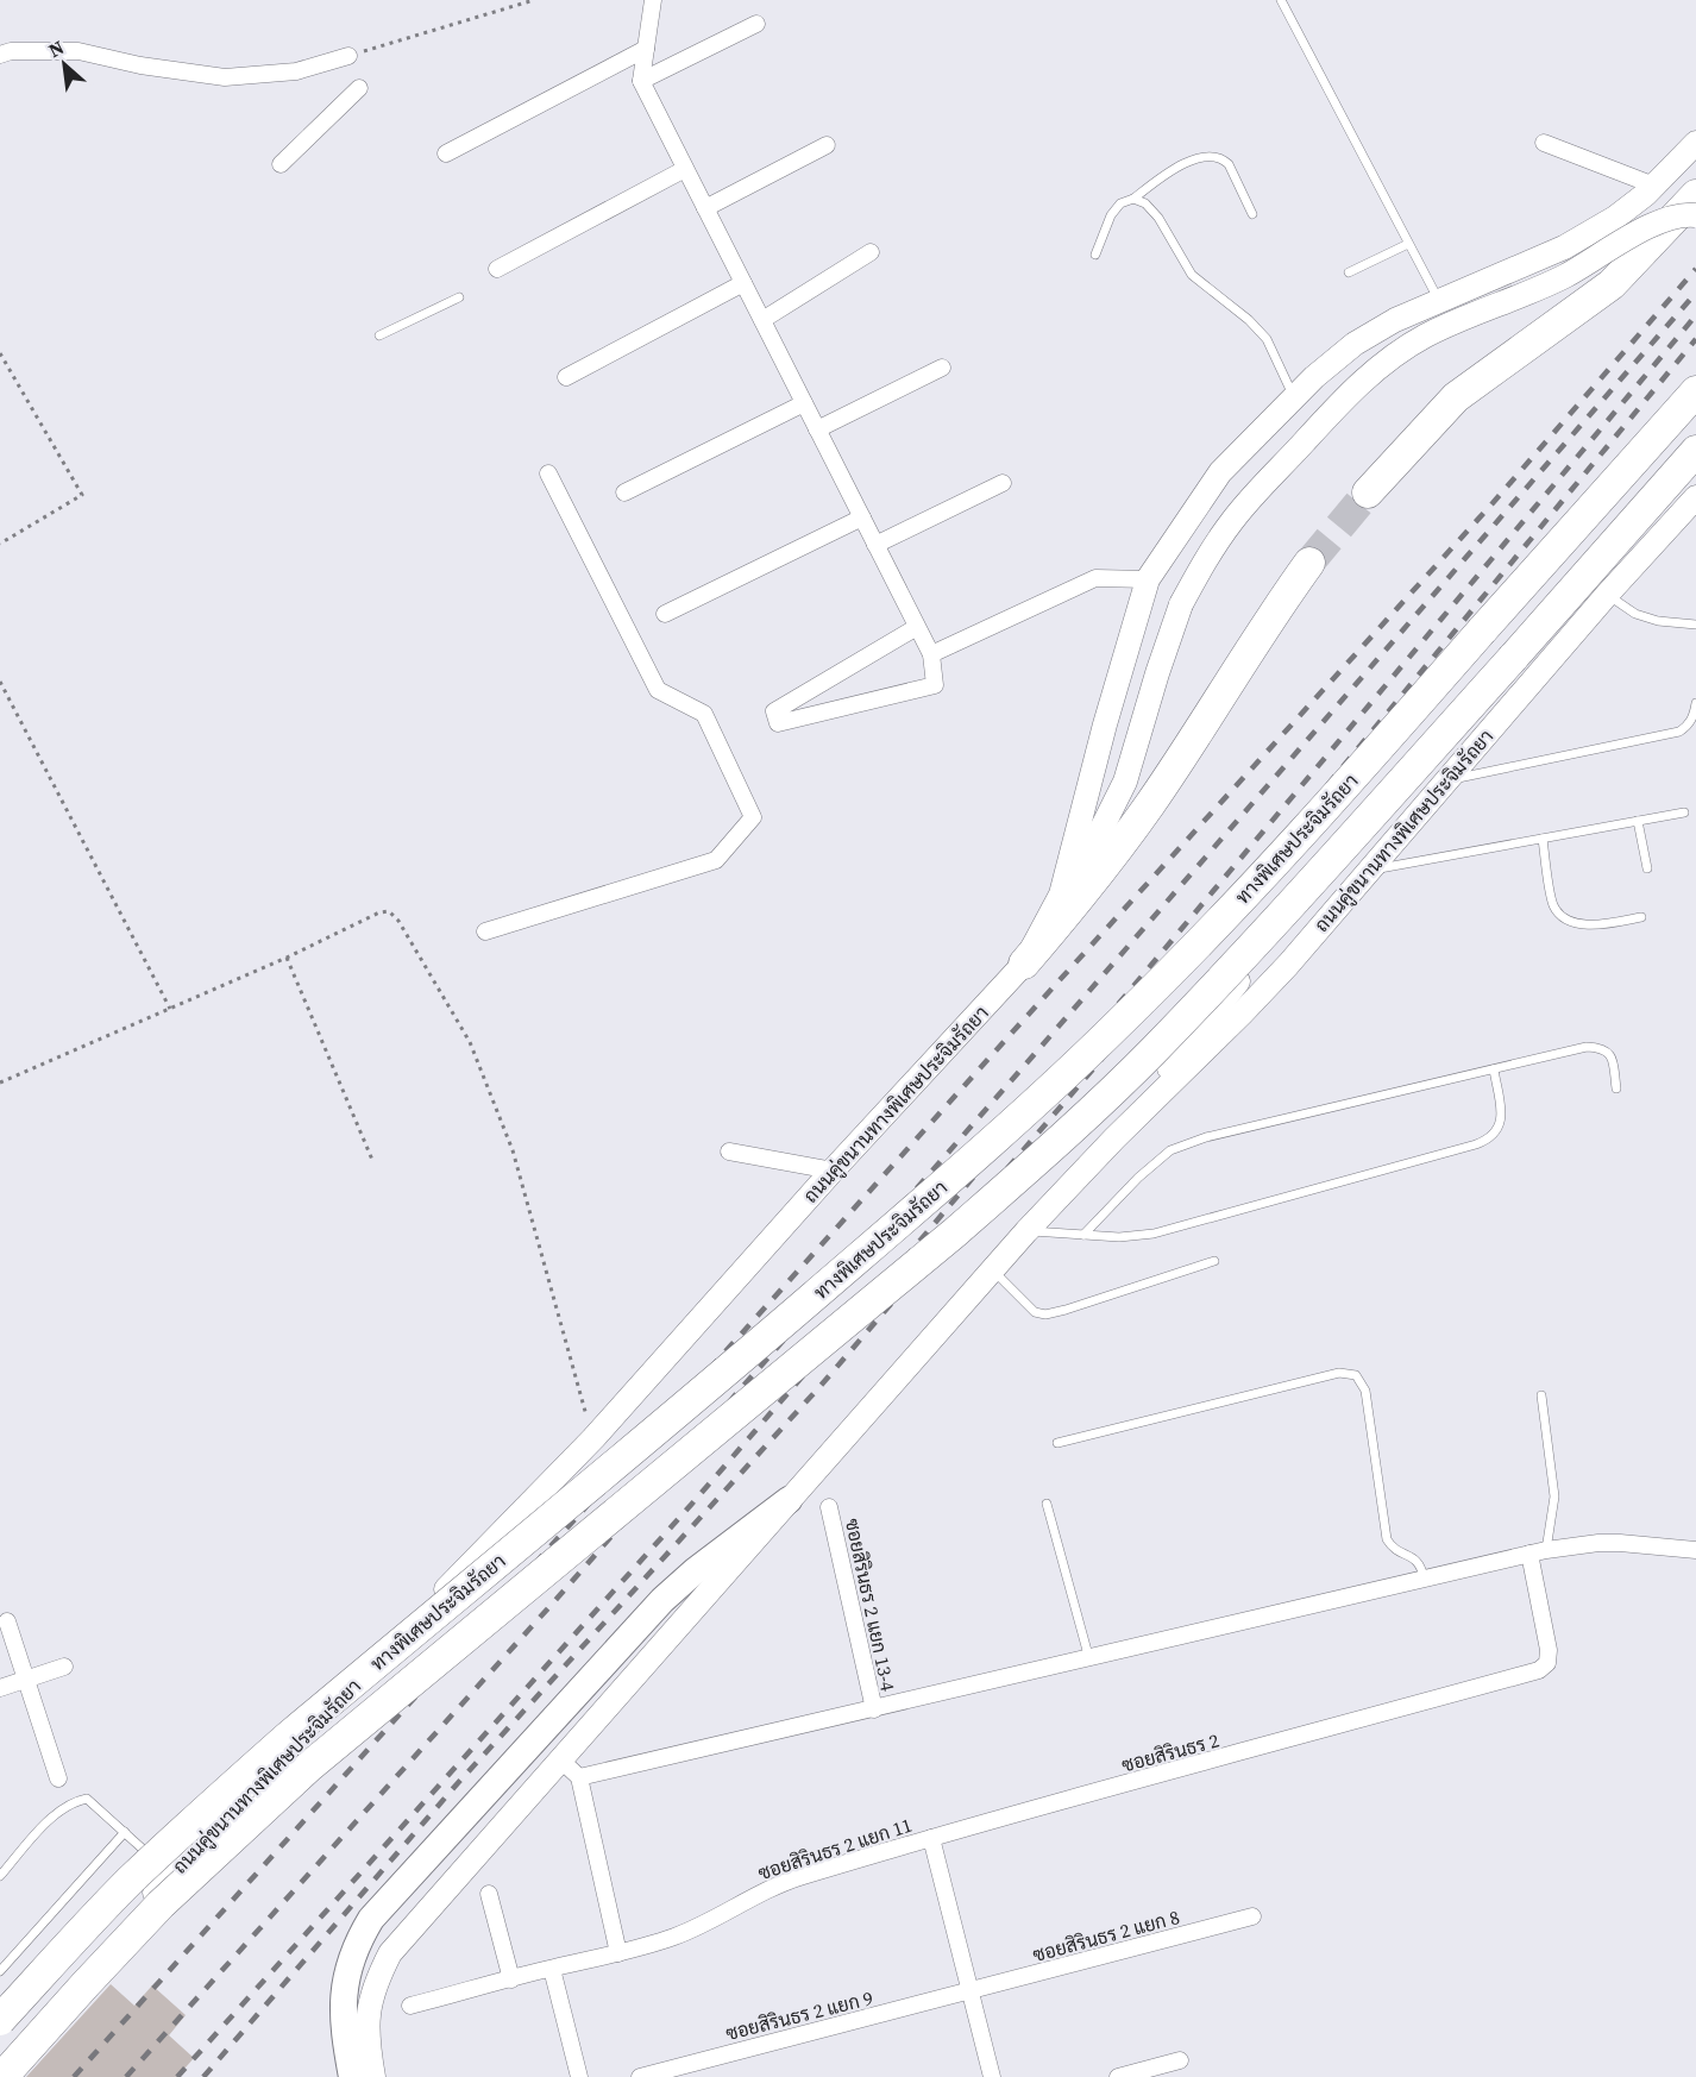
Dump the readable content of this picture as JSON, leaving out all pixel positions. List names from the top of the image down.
{
  "streets": {
    "highway": ["ทางพิเศษประจิมรัถยา"],
    "main road": ["ถนนคู่ขนานทางพิเศษประจิมรัถยา"],
    "street": [
      "ซอยสิรินธร 2 แยก 13-4",
      "ซอยสิรินธร 2",
      "ซอยสิรินธร 2 แยก 11",
      "ซอยสิรินธร 2 แยก 8",
      "ซอยสิรินธร 2 แยก 9"
    ]
  },
  "crossings": [
    ["ซอยสิรินธร 2", "ซอยสิรินธร 2 แยก 11"],
    ["ซอยสิรินธร 2 แยก 8", "ซอยสิรินธร 2 แยก 9"]
  ],
  "north": "top left"
}
